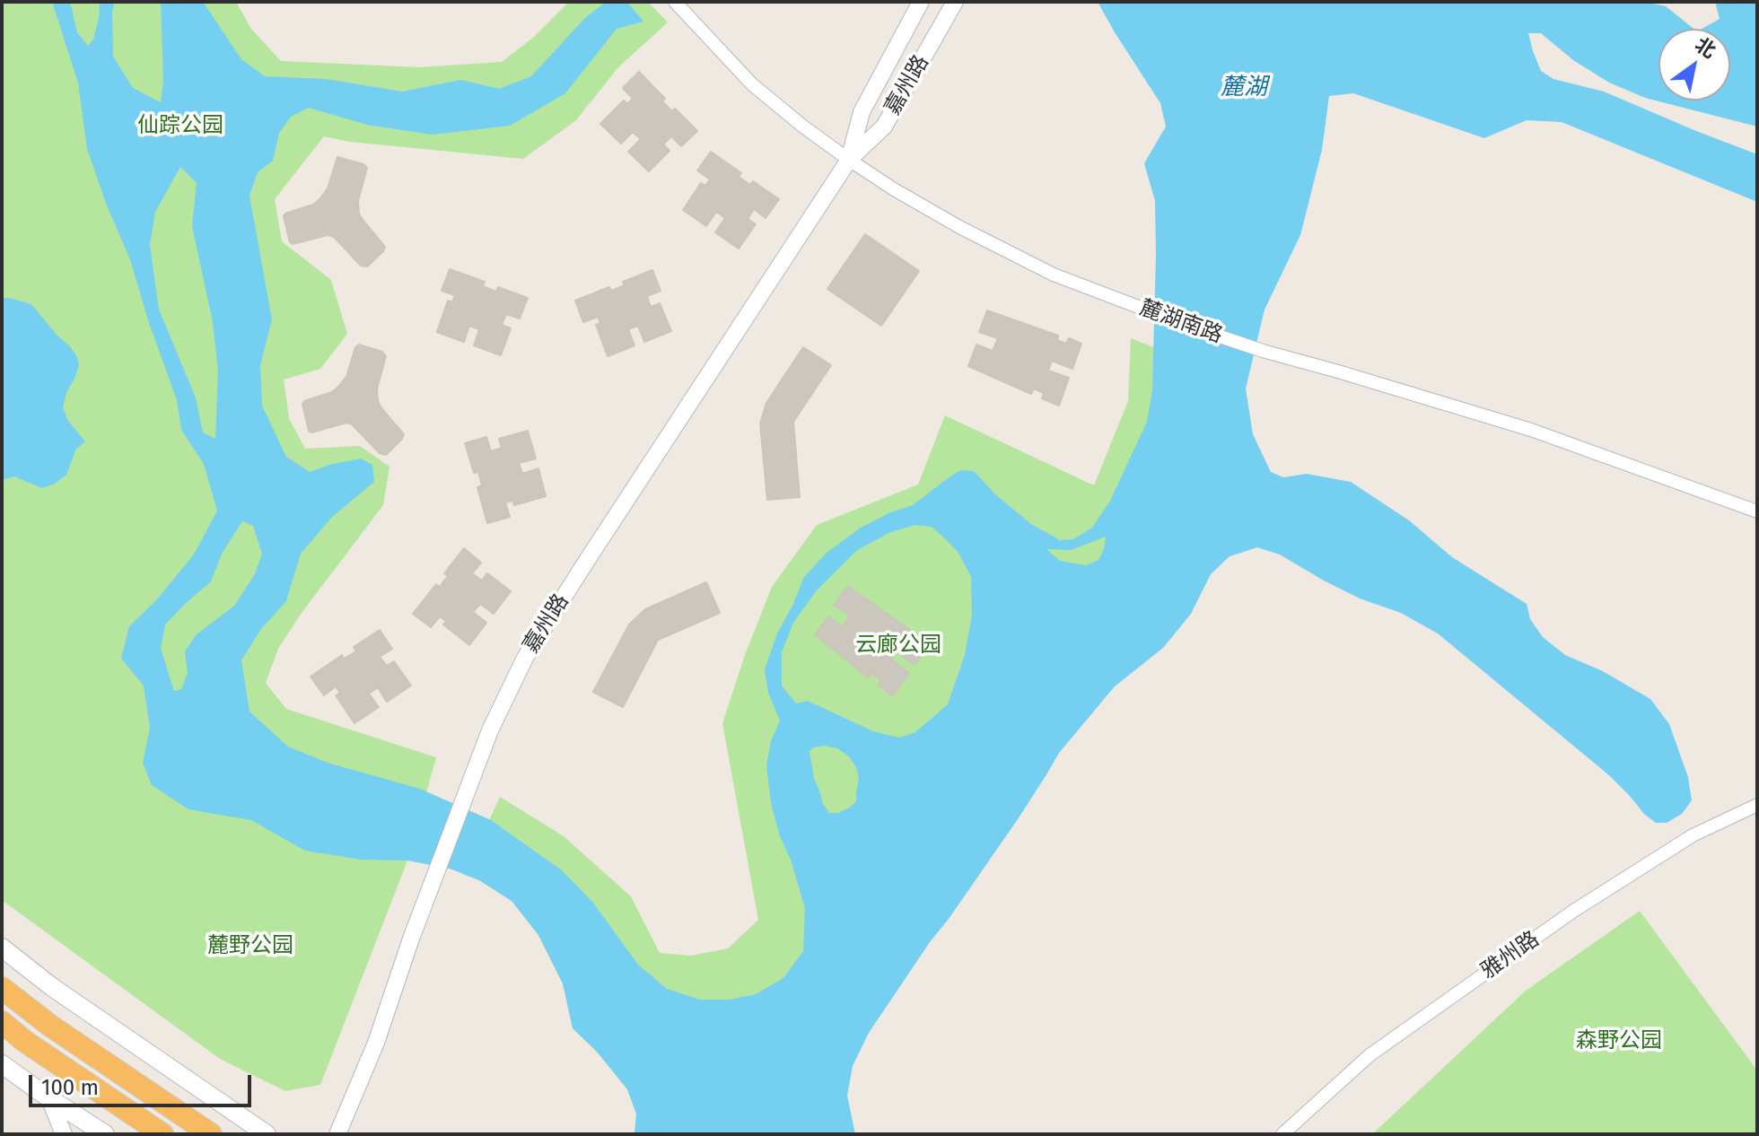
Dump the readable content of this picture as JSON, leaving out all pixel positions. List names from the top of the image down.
{
  "streets": {
    "street": ["嘉州路", "麓湖南路", "雅州路"]
  },
  "crossings": [
    ["嘉州路", "麓湖南路"]
  ],
  "water": ["麓湖"],
  "parks": [
    "仙踪公园",
    "云廊公园",
    "麓野公园",
    "森野公园"
  ],
  "scale_bar": "100 m",
  "north": "top right"
}
